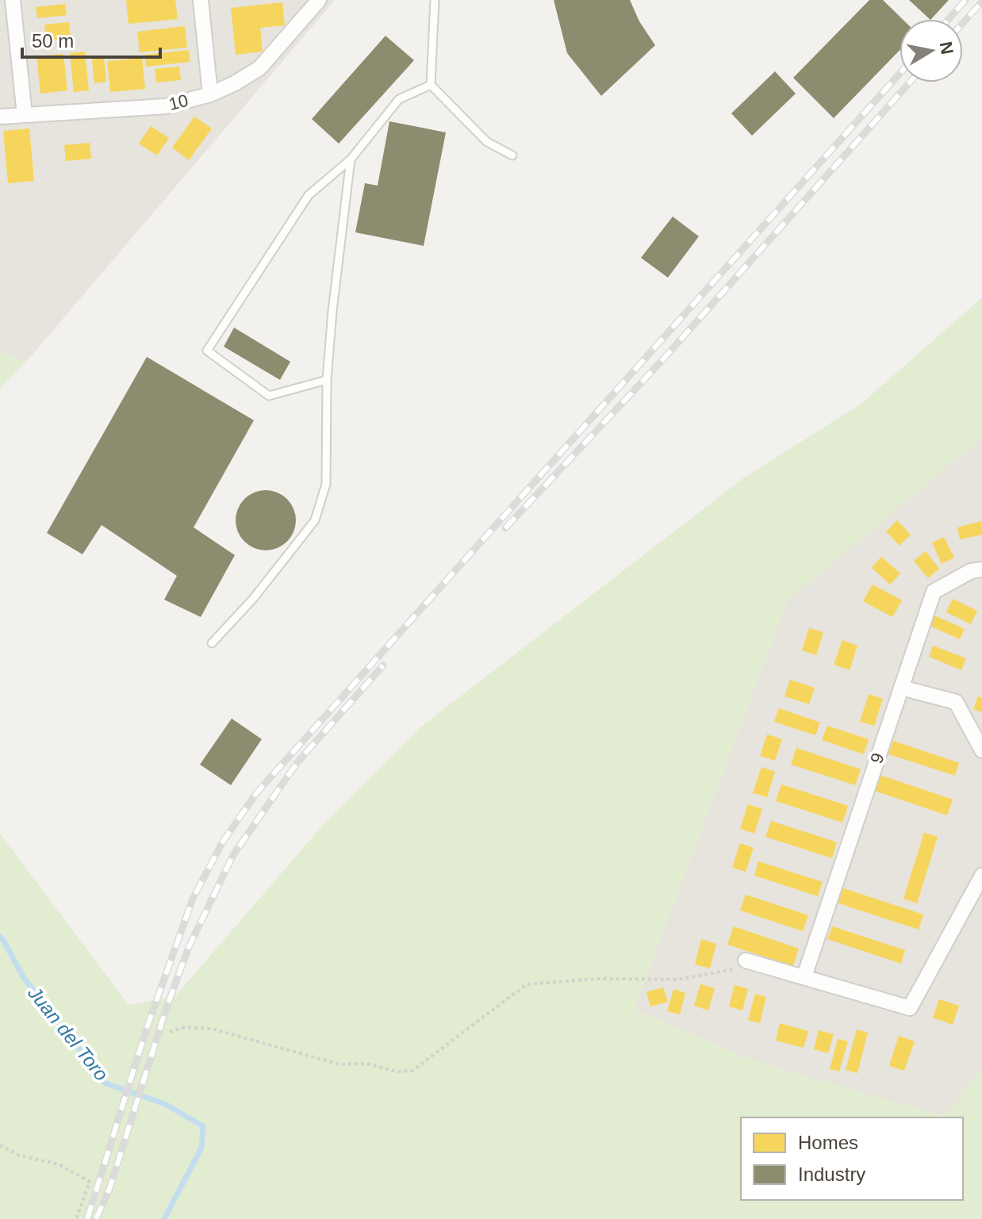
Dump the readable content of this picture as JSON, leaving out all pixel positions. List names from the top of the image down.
{
  "streets": {
    "street": ["10", "9"]
  },
  "water": ["Juan del Toro"],
  "legend": ["Homes", "Industry"],
  "scale_bar": "50 m",
  "north": "right"
}
